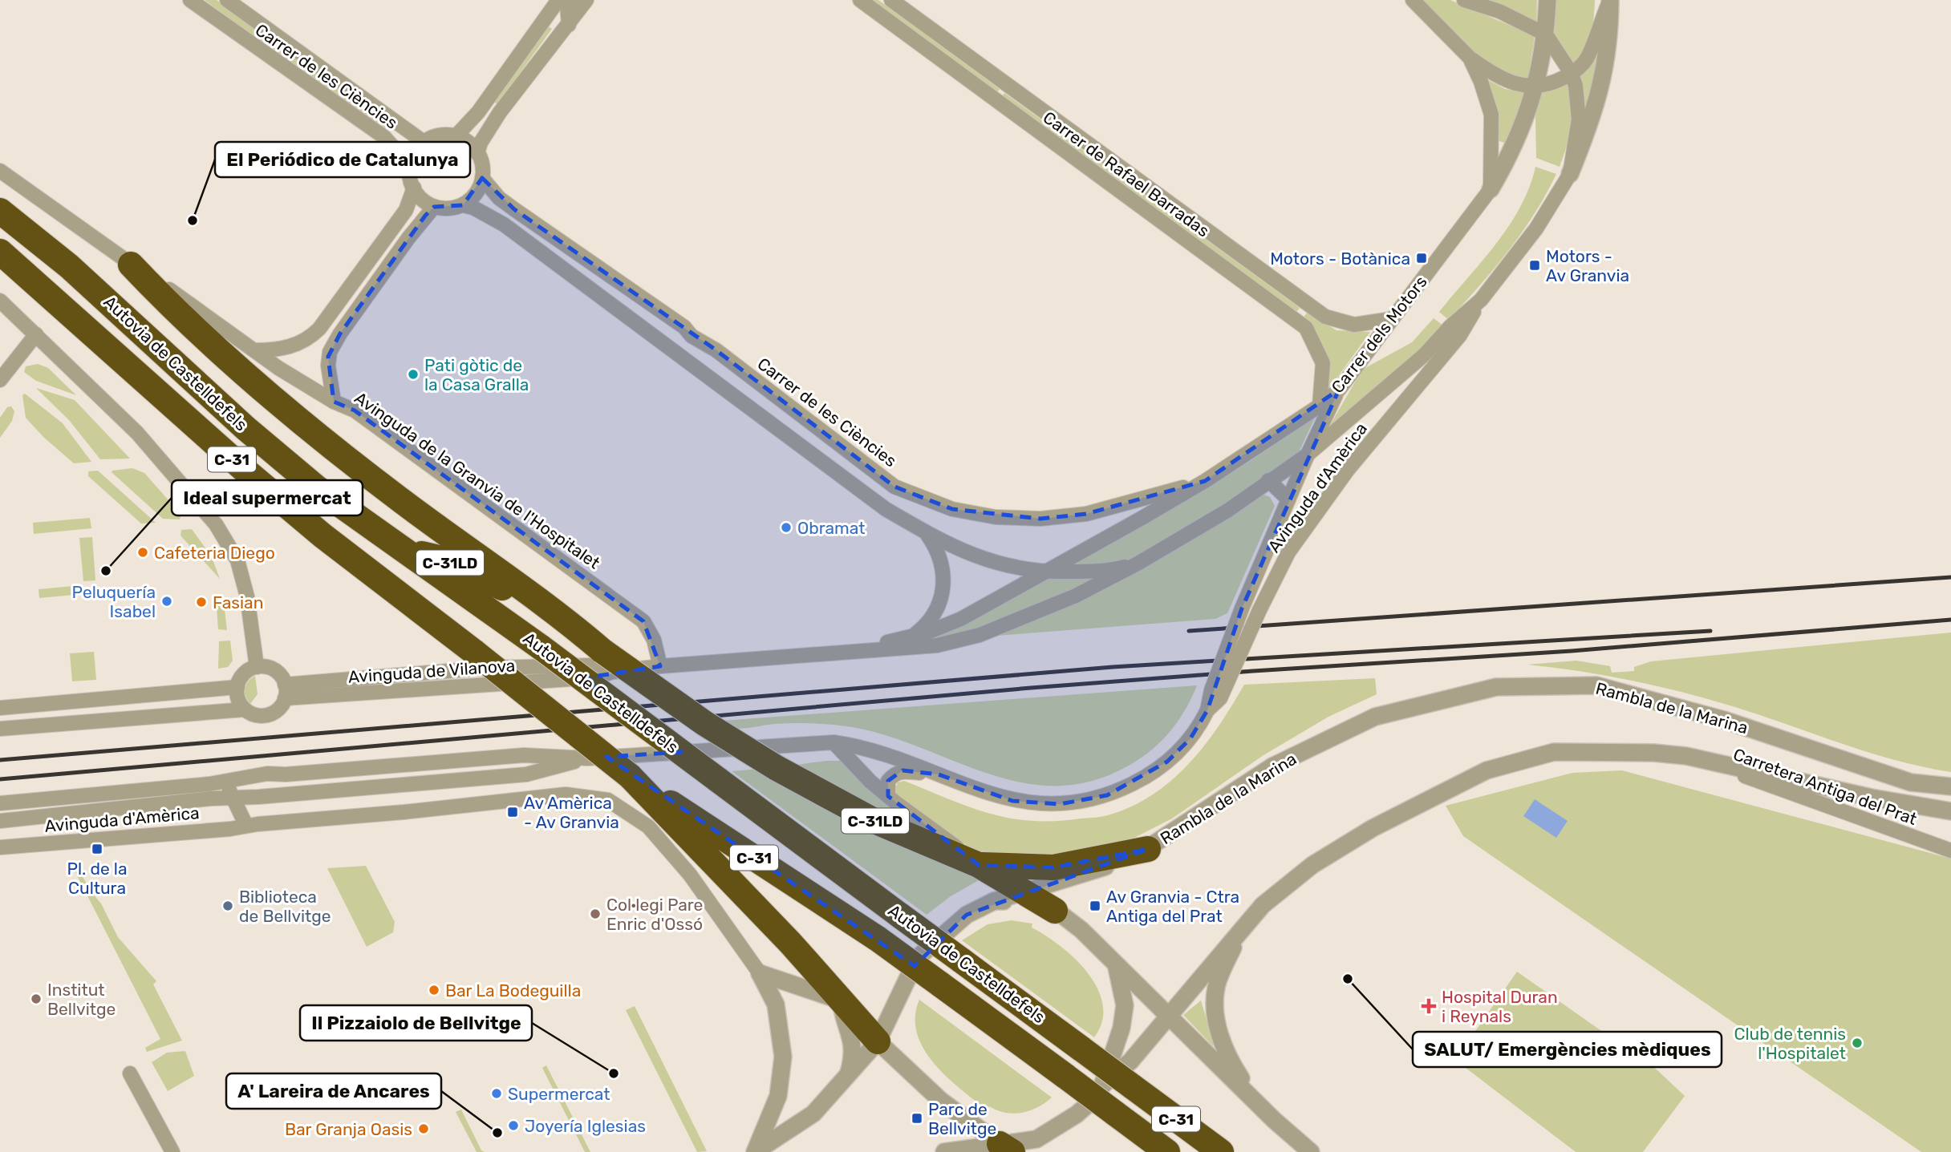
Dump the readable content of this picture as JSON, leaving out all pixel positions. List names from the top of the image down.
{
  "streets": {
    "highway": ["Autovia de Castelldefels", "C-31", "C-31LD"],
    "street": [
      "Carrer de les Ciències",
      "Carrer de Rafael Barradas",
      "Carrer dels Motors",
      "Avinguda de la Granvia de l'Hospitalet",
      "Avinguda d'Amèrica",
      "Avinguda de Vilanova",
      "Rambla de la Marina",
      "Carretera Antiga del Prat"
    ]
  },
  "crossings": [
    ["Carrer de les Ciències", "Carrer dels Motors"],
    ["Carrer de Rafael Barradas", "Carrer dels Motors"],
    ["Carrer dels Motors", "Avinguda d'Amèrica"],
    ["Carrer dels Motors", "Avinguda de Vilanova"],
    ["Autovia de Castelldefels", "C-31LD"],
    ["Avinguda de la Granvia de l'Hospitalet", "Avinguda de Vilanova"],
    ["C-31LD", "Avinguda de Vilanova"],
    ["C-31LD", "Rambla de la Marina"]
  ],
  "places": {
    "other": [
      "El Periódico de Catalunya",
      "Pati gòtic de la Casa Gralla",
      "Obramat",
      "Cafeteria Diego",
      "Ideal supermercat",
      "Peluquería Isabel",
      "Fasian",
      "Biblioteca de Bellvitge",
      "Col·legi Pare Enric d'Ossó",
      "SALUT/ Emergències mèdiques",
      "Bar La Bodeguilla",
      "Institut Bellvitge",
      "Club de tennis l'Hospitalet",
      "Il Pizzaiolo de Bellvitge",
      "Supermercat",
      "Joyería Iglesias",
      "Bar Granja Oasis",
      "A' Lareira de Ancares"
    ],
    "transit": [
      "Motors - Botànica",
      "Motors - Av Granvia",
      "Av Amèrica - Av Granvia",
      "Pl. de la Cultura",
      "Av Granvia - Ctra Antiga del Prat",
      "Parc de Bellvitge"
    ],
    "health": ["Hospital Duran i Reynals"]
  }
}
